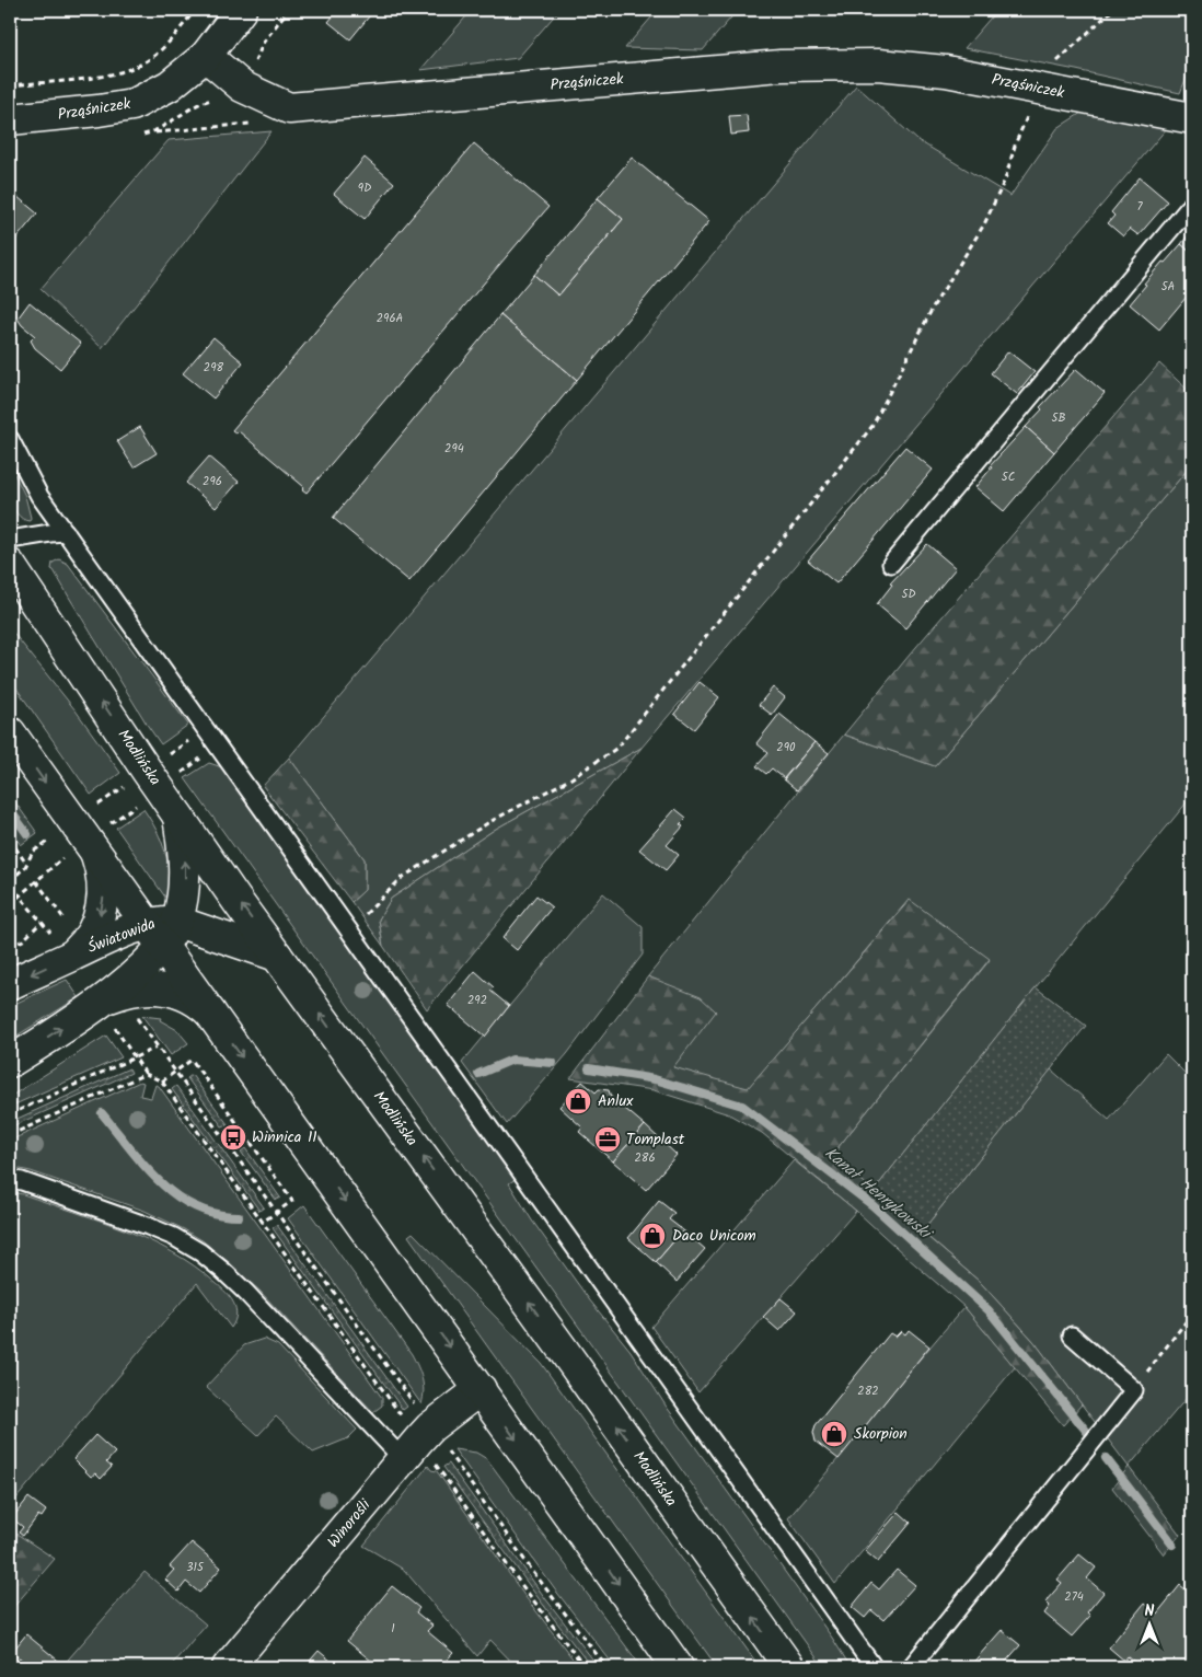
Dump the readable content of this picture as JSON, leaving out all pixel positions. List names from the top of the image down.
{
  "streets": {
    "street": [
      "Prząśniczek",
      "Modlińska",
      "Światowida",
      "Winorośli"
    ]
  },
  "crossings": [
    ["Modlińska", "Światowida"]
  ],
  "water": ["Kanał Henrykowski"],
  "places": {
    "shop": ["Anlux", "Daco Unicom", "Skorpion"],
    "bus stop": ["Winnica 11"],
    "office": ["Tomplast"]
  },
  "house_numbers": [
    "9D",
    "7",
    "5A",
    "296A",
    "298",
    "5B",
    "294",
    "5C",
    "296",
    "5D",
    "290",
    "292",
    "286",
    "282",
    "315",
    "274",
    "1"
  ],
  "north": "top"
}
